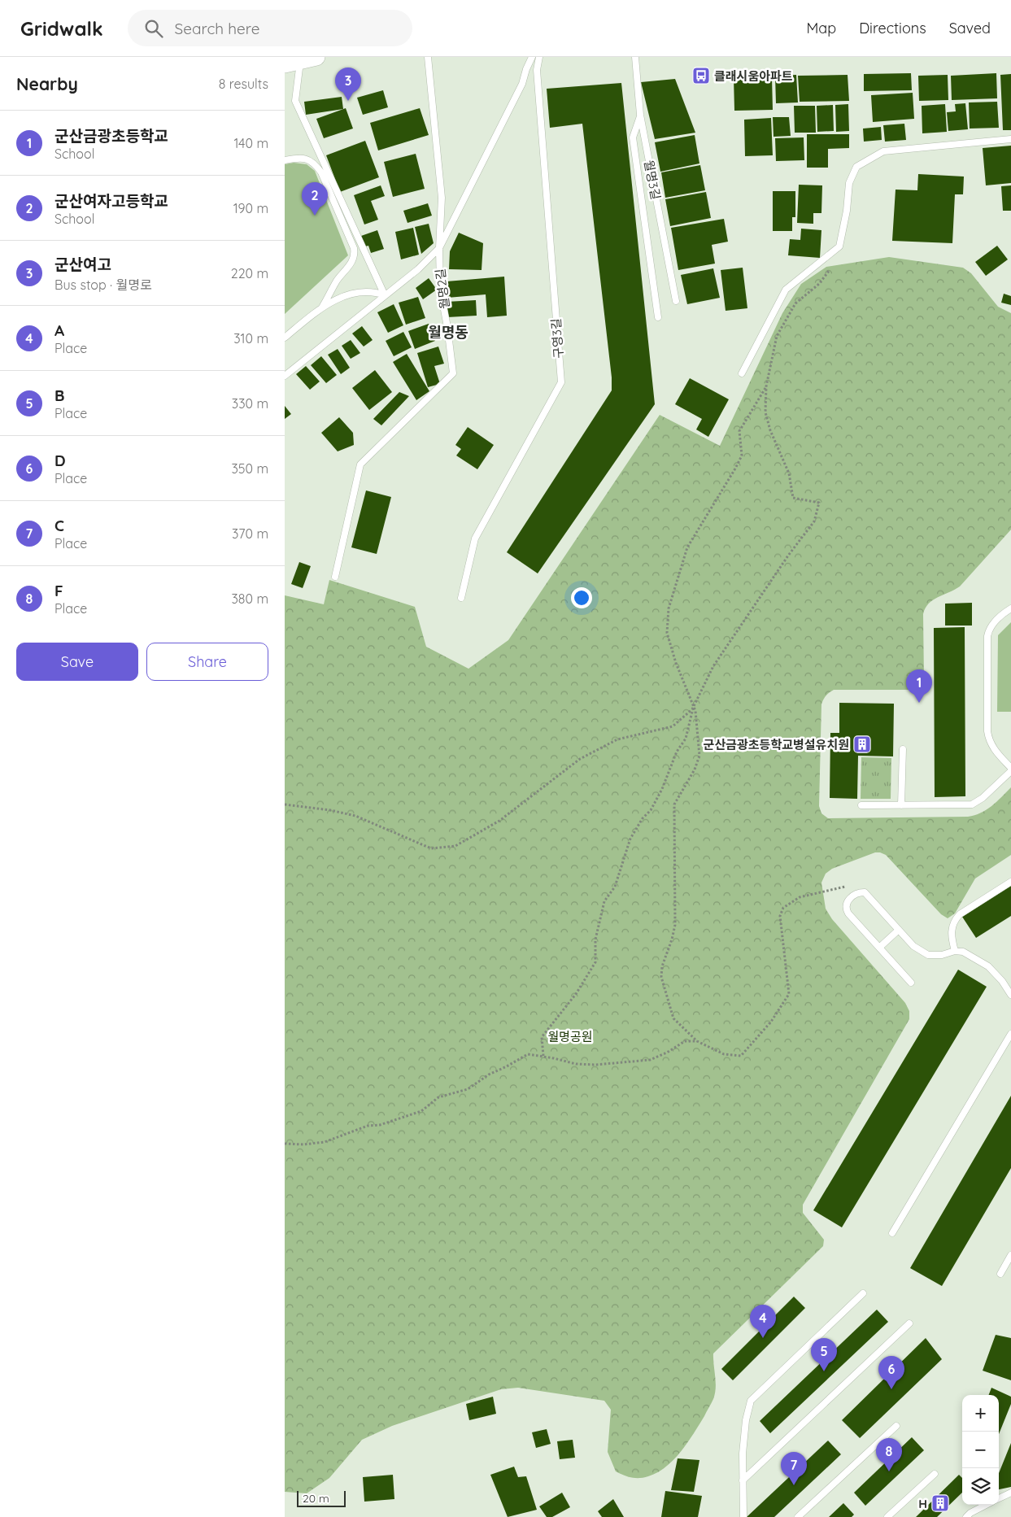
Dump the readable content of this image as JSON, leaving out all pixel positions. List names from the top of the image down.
{
  "streets": {
    "lane": ["월명3길", "월명2길", "구영3길"]
  },
  "districts": ["월명동"],
  "parks": ["월명공원"],
  "places": {
    "bus stop": ["클래시움아파트"],
    "building": ["군산금광초등학교병설유치원", "H"]
  },
  "scale_bar": "20 m",
  "page": {
    "header": "Gridwalk",
    "search": "Search here",
    "nav": ["Map", "Directions", "Saved"],
    "heading": ["Nearby", "8 results"],
    "pins": [
      "3",
      "2",
      "1",
      "4",
      "5",
      "6",
      "8",
      "7"
    ],
    "list": [
      {
        "mark": "1",
        "name": "군산금광초등학교",
        "note": "School",
        "value": "140 m"
      },
      {
        "mark": "2",
        "name": "군산여자고등학교",
        "note": "School",
        "value": "190 m"
      },
      {
        "mark": "3",
        "name": "군산여고",
        "note": "Bus stop · 월명로",
        "value": "220 m"
      },
      {
        "mark": "4",
        "name": "A",
        "note": "Place",
        "value": "310 m"
      },
      {
        "mark": "5",
        "name": "B",
        "note": "Place",
        "value": "330 m"
      },
      {
        "mark": "6",
        "name": "D",
        "note": "Place",
        "value": "350 m"
      },
      {
        "mark": "7",
        "name": "C",
        "note": "Place",
        "value": "370 m"
      },
      {
        "mark": "8",
        "name": "F",
        "note": "Place",
        "value": "380 m"
      }
    ],
    "buttons": ["Save", "Share"],
    "map_buttons": ["+", "−"],
    "scale": "20 m"
  }
}
